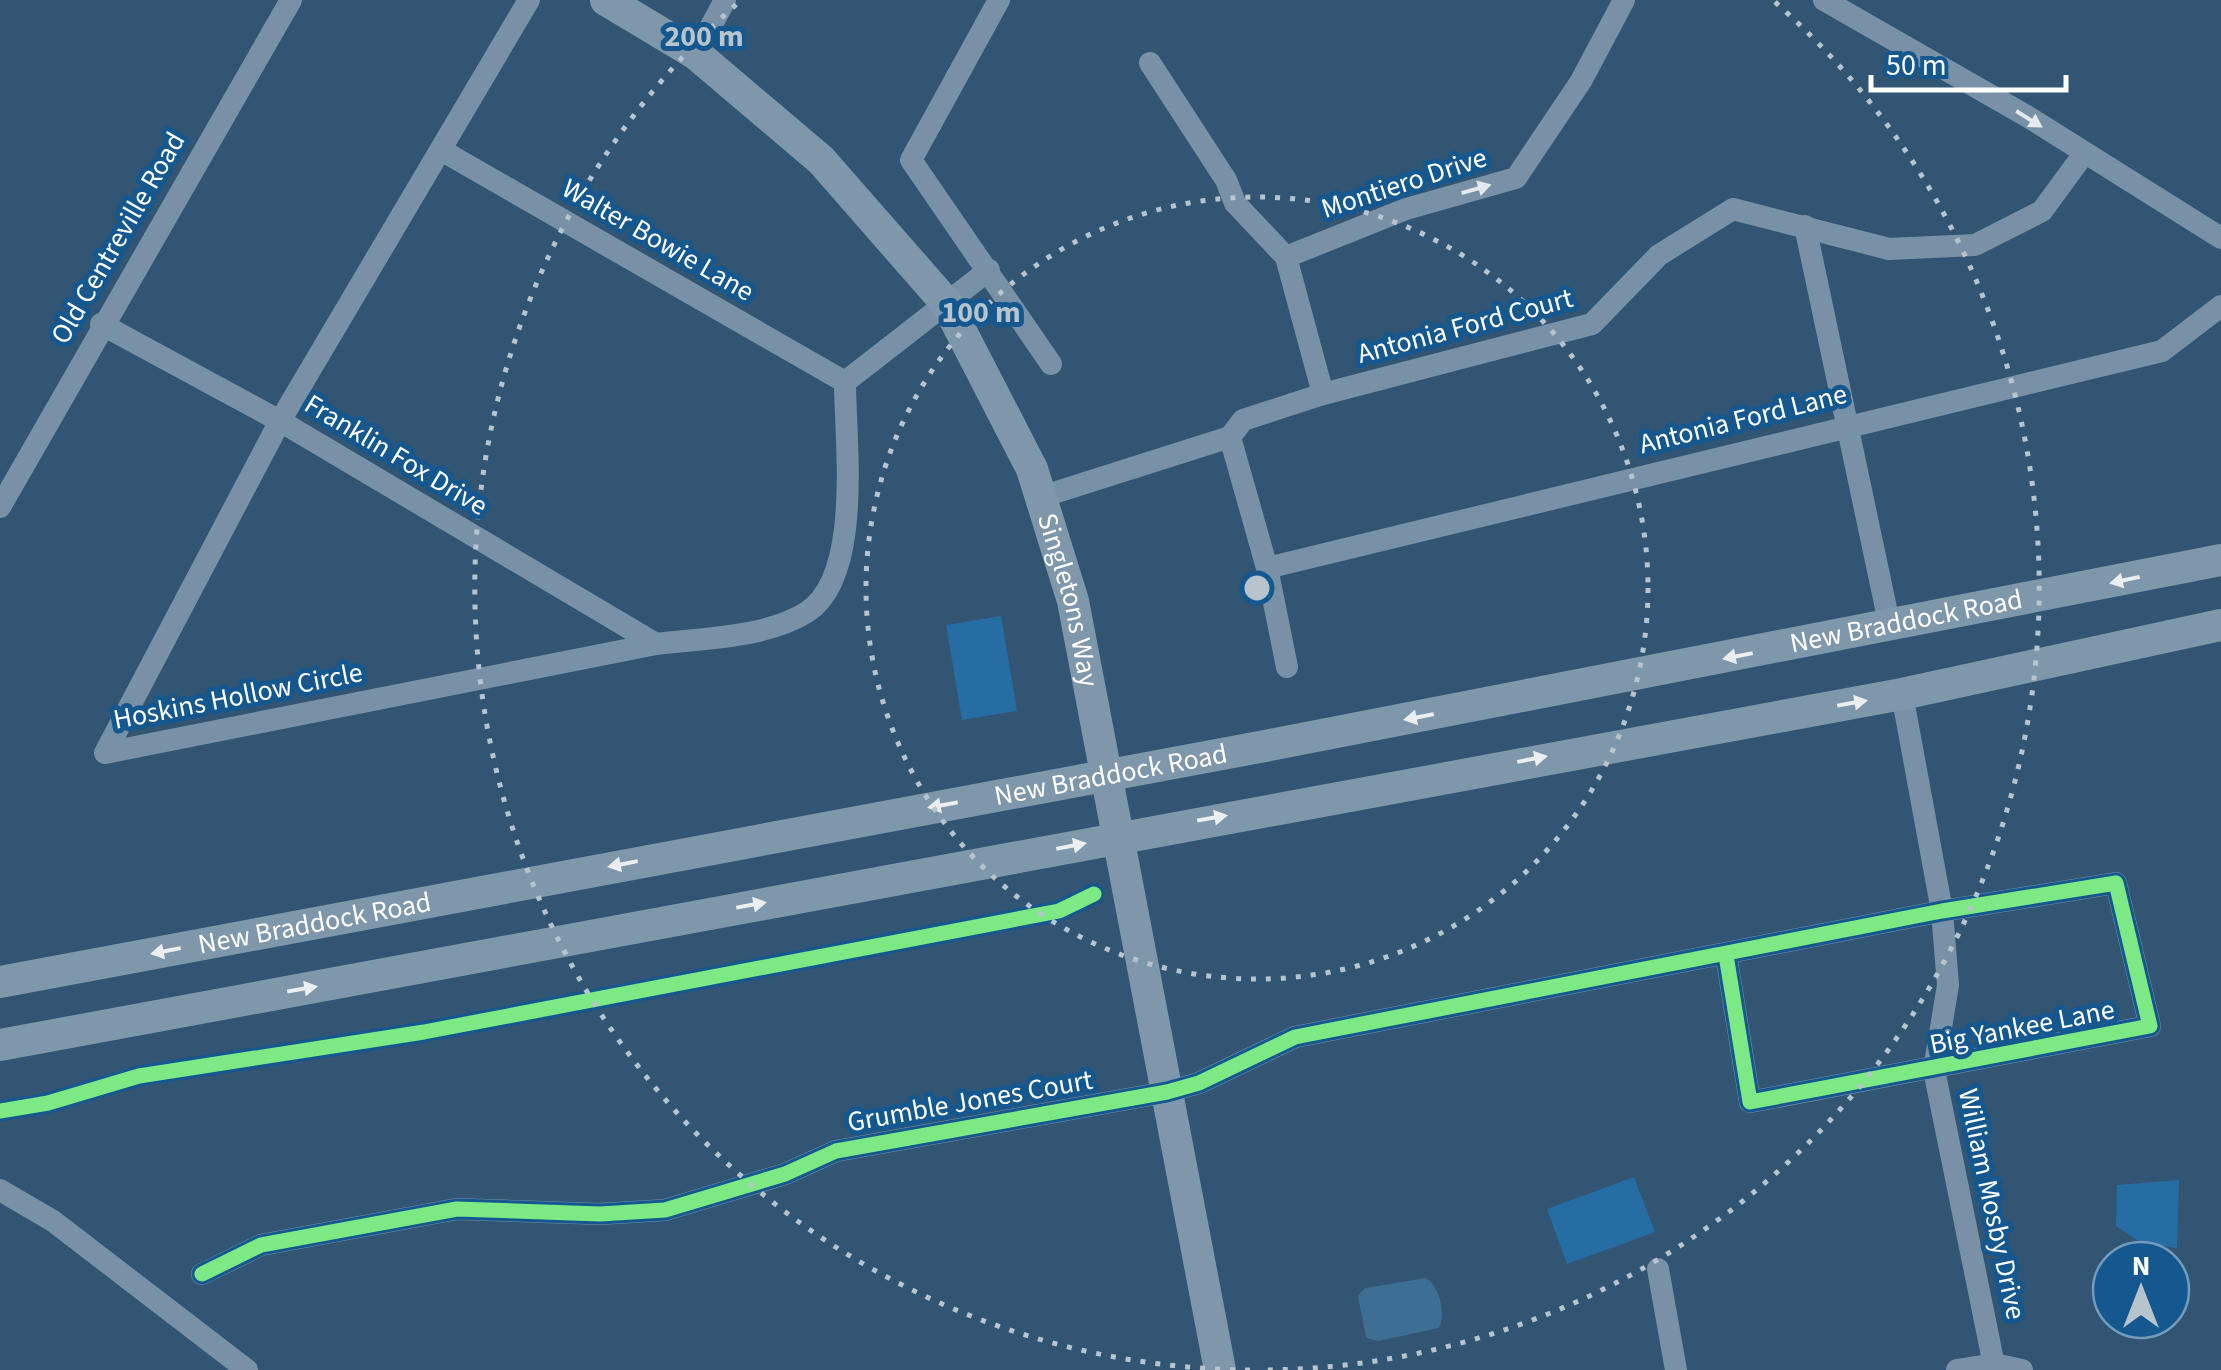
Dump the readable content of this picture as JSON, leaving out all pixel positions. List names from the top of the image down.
{
  "streets": {
    "main road": ["Singletons Way", "New Braddock Road"],
    "street": [
      "Montiero Drive",
      "Old Centreville Road",
      "Walter Bowie Lane",
      "Antonia Ford Court",
      "Antonia Ford Lane",
      "Franklin Fox Drive",
      "Hoskins Hollow Circle",
      "Big Yankee Lane",
      "Grumble Jones Court",
      "William Mosby Drive"
    ]
  },
  "crossings": [
    ["Old Centreville Road", "Franklin Fox Drive"],
    ["Walter Bowie Lane", "Hoskins Hollow Circle"],
    ["Antonia Ford Court", "Singletons Way"],
    ["Franklin Fox Drive", "Hoskins Hollow Circle"],
    ["Singletons Way", "New Braddock Road"],
    ["Singletons Way", "Big Yankee Lane"],
    ["Singletons Way", "Grumble Jones Court"],
    ["Big Yankee Lane", "Grumble Jones Court"],
    ["Big Yankee Lane", "William Mosby Drive"]
  ],
  "one_way": ["Montiero Drive"],
  "scale_bar": "50 m",
  "north": "top",
  "rings": ["200 m", "100 m"]
}
